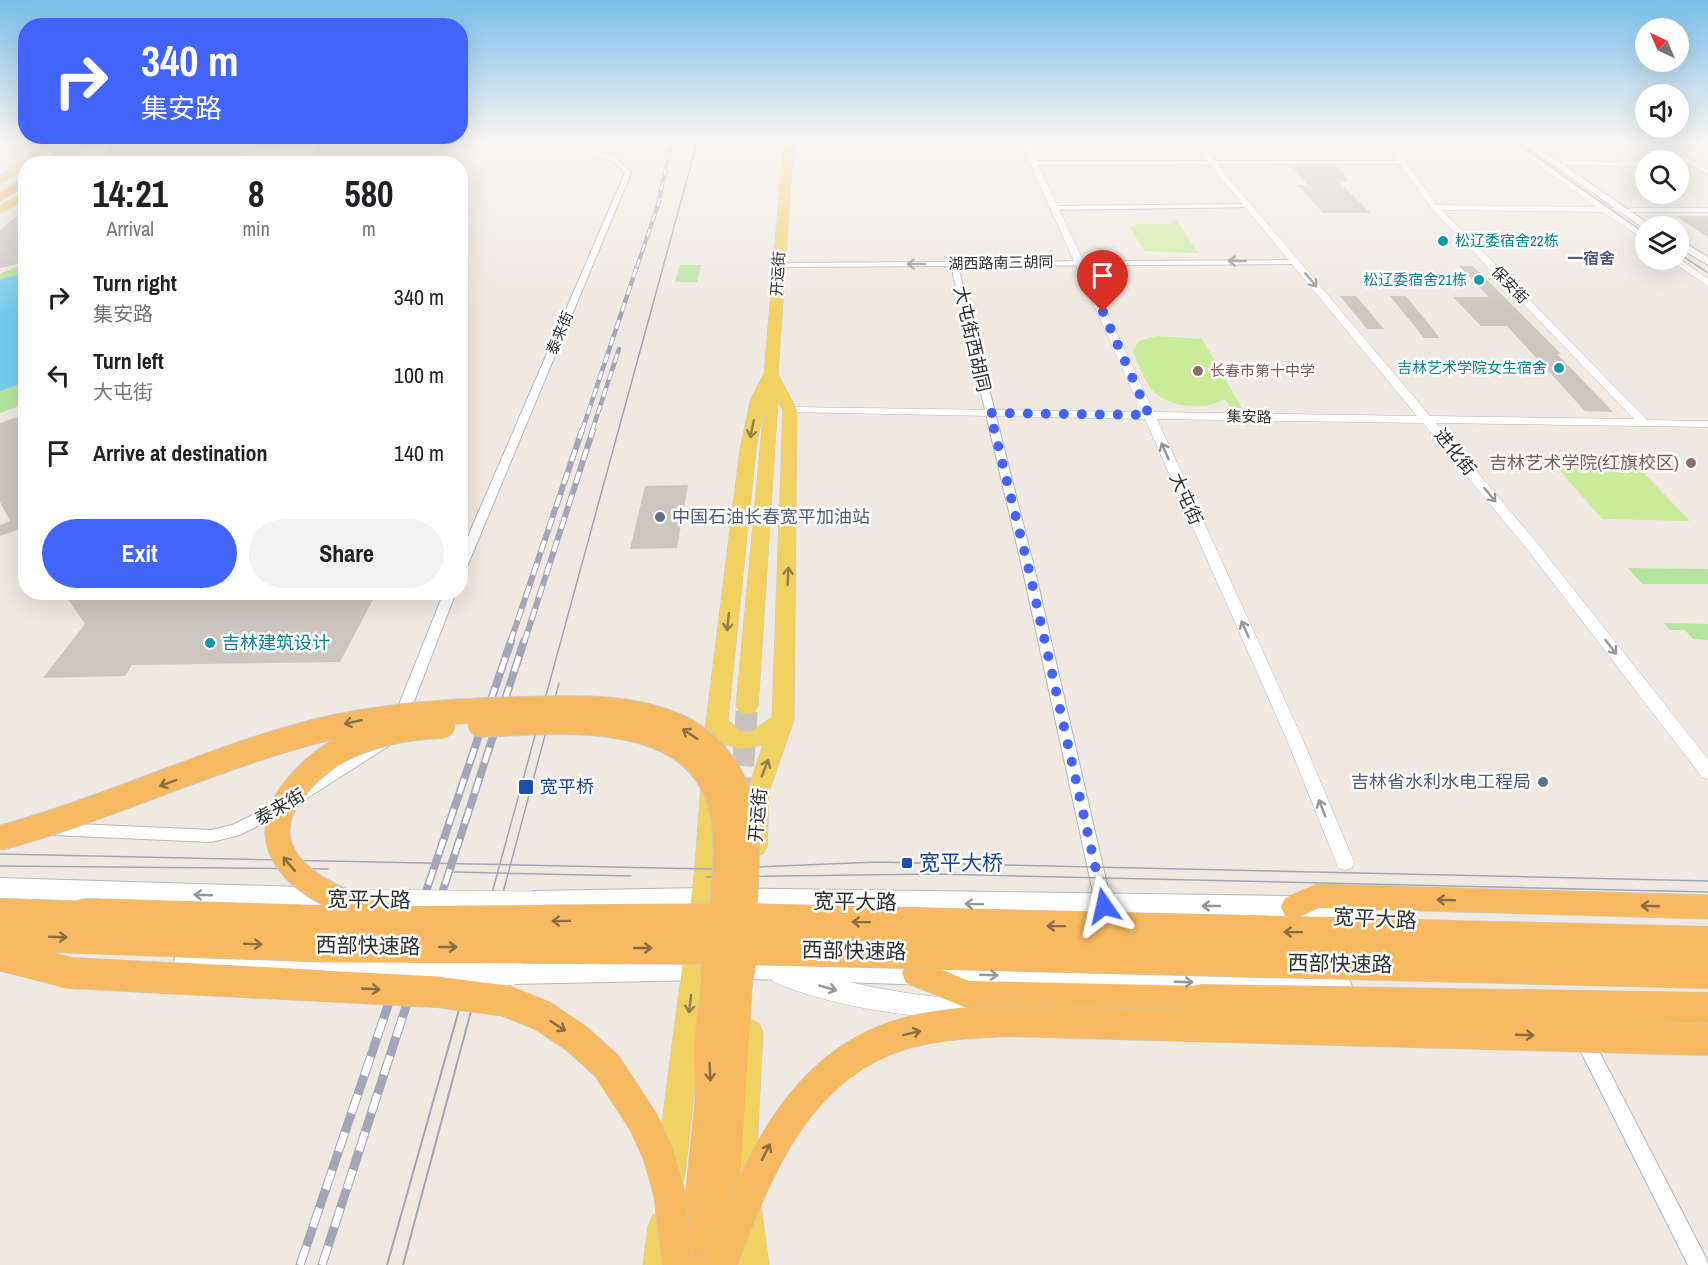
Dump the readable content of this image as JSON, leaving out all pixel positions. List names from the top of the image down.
{
  "streets": {
    "highway": ["西部快速路"],
    "main road": ["开运街", "宽平大路"],
    "street": [
      "湖西路南三胡同",
      "保安街",
      "泰来街",
      "大屯街西胡同",
      "集安路",
      "进化街",
      "大屯街"
    ]
  },
  "crossings": [
    ["湖西路南三胡同", "开运街"],
    ["湖西路南三胡同", "大屯街西胡同"],
    ["湖西路南三胡同", "进化街"],
    ["湖西路南三胡同", "大屯街"],
    ["开运街", "集安路"],
    ["开运街", "宽平大路"],
    ["保安街", "集安路"],
    ["大屯街西胡同", "集安路"],
    ["大屯街西胡同", "宽平大路"],
    ["集安路", "进化街"],
    ["集安路", "大屯街"]
  ],
  "one_way": ["进化街", "大屯街"],
  "districts": ["一宿舍"],
  "places": {
    "other": [
      "松辽委宿舍22栋",
      "松辽委宿舍21栋",
      "吉林艺术学院女生宿舍",
      "长春市第十中学",
      "吉林艺术学院(红旗校区)",
      "中国石油长春宽平加油站",
      "吉林建筑设计",
      "吉林省水利水电工程局"
    ],
    "transit": ["宽平桥", "宽平大桥"]
  },
  "north": "top left",
  "page": {
    "turn": ["340 m", "集安路"],
    "eta": [
      "14:21",
      "Arrival",
      "8",
      "min",
      "580",
      "m"
    ],
    "list": [
      {
        "name": "Turn right",
        "note": "集安路",
        "value": "340 m"
      },
      {
        "name": "Turn left",
        "note": "大屯街",
        "value": "100 m"
      },
      {
        "name": "Arrive at destination",
        "value": "140 m"
      }
    ],
    "buttons": ["Exit", "Share"]
  }
}
